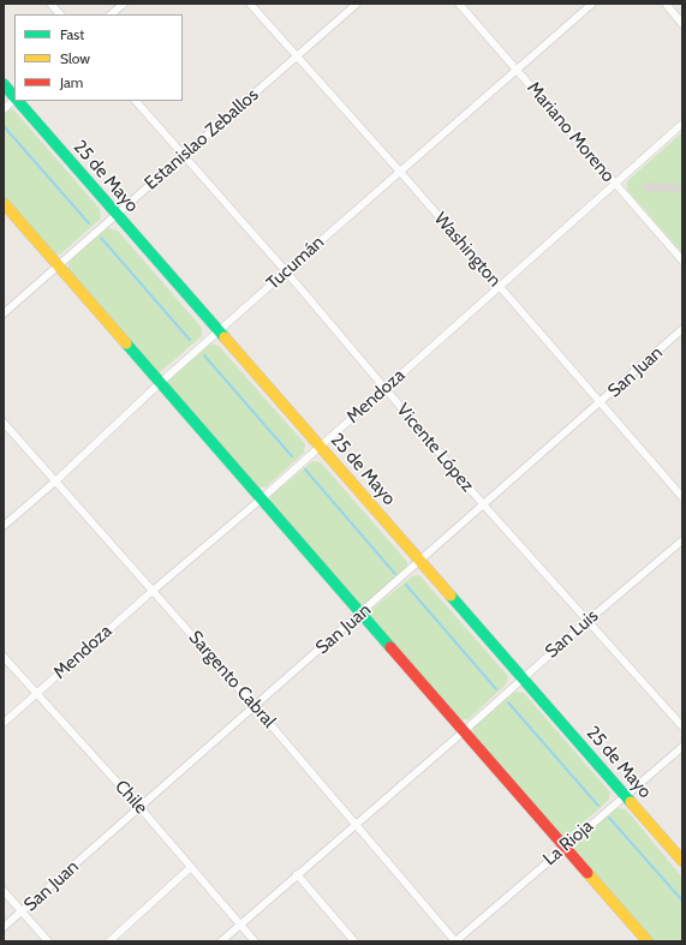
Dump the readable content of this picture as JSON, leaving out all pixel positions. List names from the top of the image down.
{
  "streets": {
    "street": [
      "Mariano Moreno",
      "Estanislao Zeballos",
      "25 de Mayo",
      "Washington",
      "Tucumán",
      "San Juan",
      "Mendoza",
      "Vicente López",
      "San Luis",
      "Sargento Cabral",
      "Chile",
      "La Rioja"
    ]
  },
  "crossings": [
    ["Mariano Moreno", "Tucumán"],
    ["Mariano Moreno", "Mendoza"],
    ["Estanislao Zeballos", "25 de Mayo"],
    ["Estanislao Zeballos", "Washington"],
    ["Estanislao Zeballos", "Vicente López"],
    ["25 de Mayo", "Tucumán"],
    ["25 de Mayo", "San Juan"],
    ["25 de Mayo", "Mendoza"],
    ["25 de Mayo", "San Luis"],
    ["25 de Mayo", "La Rioja"],
    ["Washington", "Tucumán"],
    ["Washington", "San Juan"],
    ["Washington", "Mendoza"],
    ["Tucumán", "Vicente López"],
    ["Tucumán", "Sargento Cabral"],
    ["San Juan", "Vicente López"],
    ["San Juan", "Sargento Cabral"],
    ["San Juan", "Chile"],
    ["Mendoza", "Vicente López"],
    ["Mendoza", "Sargento Cabral"],
    ["Mendoza", "Chile"],
    ["Vicente López", "San Luis"],
    ["San Luis", "Sargento Cabral"],
    ["San Luis", "Chile"],
    ["Sargento Cabral", "La Rioja"]
  ],
  "legend": ["Fast", "Slow", "Jam"]
}
